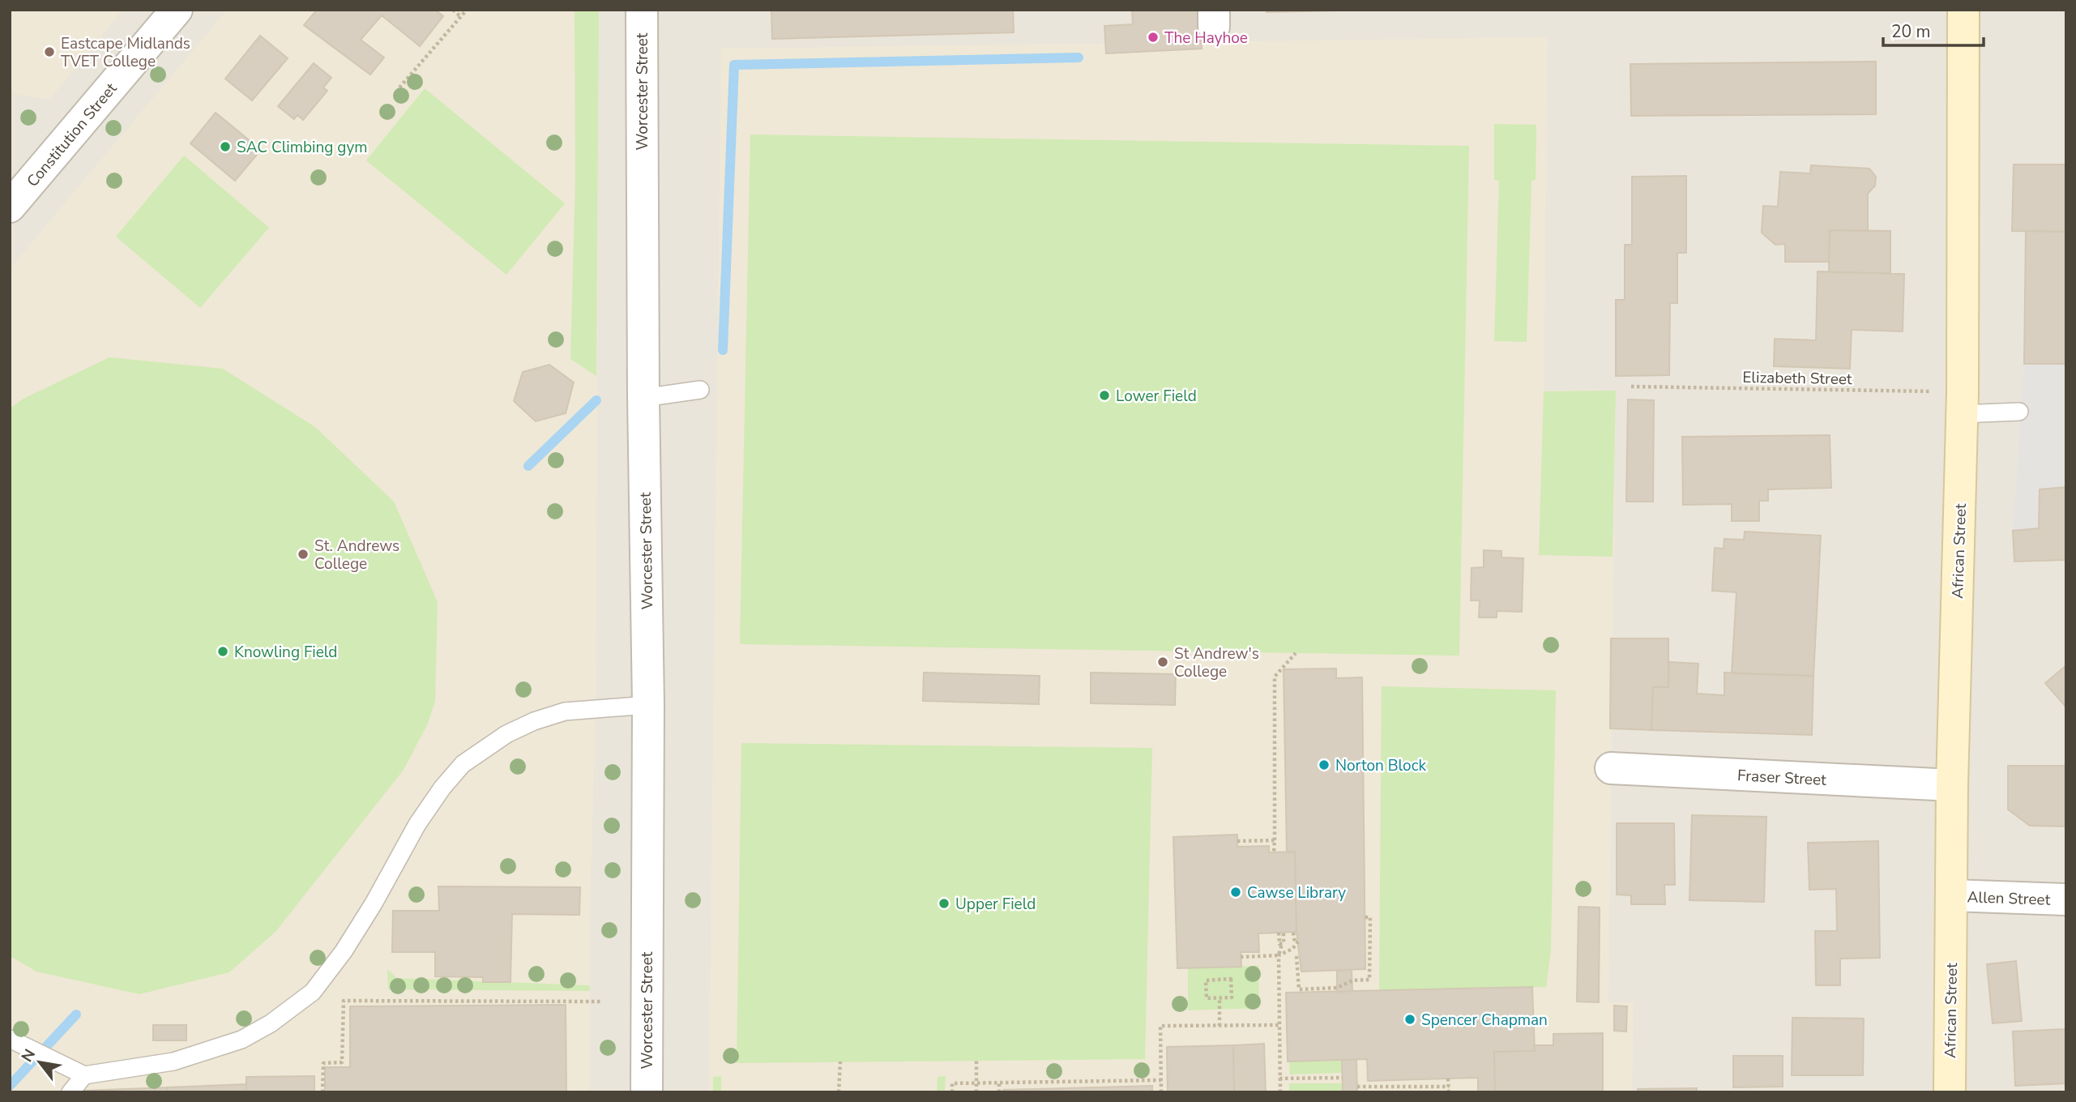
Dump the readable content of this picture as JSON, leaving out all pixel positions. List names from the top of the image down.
{
  "streets": {
    "street": [
      "Worcester Street",
      "Constitution Street",
      "African Street",
      "Fraser Street",
      "Allen Street"
    ],
    "path": ["Elizabeth Street"]
  },
  "crossings": [
    ["Elizabeth Street", "African Street"],
    ["African Street", "Fraser Street"],
    ["African Street", "Allen Street"]
  ],
  "places": [
    "The Hayhoe",
    "Eastcape Midlands TVET College",
    "SAC Climbing gym",
    "Lower Field",
    "St. Andrews College",
    "Knowling Field",
    "St Andrew's College",
    "Norton Block",
    "Cawse Library",
    "Upper Field",
    "Spencer Chapman"
  ],
  "scale_bar": "20 m",
  "north": "top left"
}
